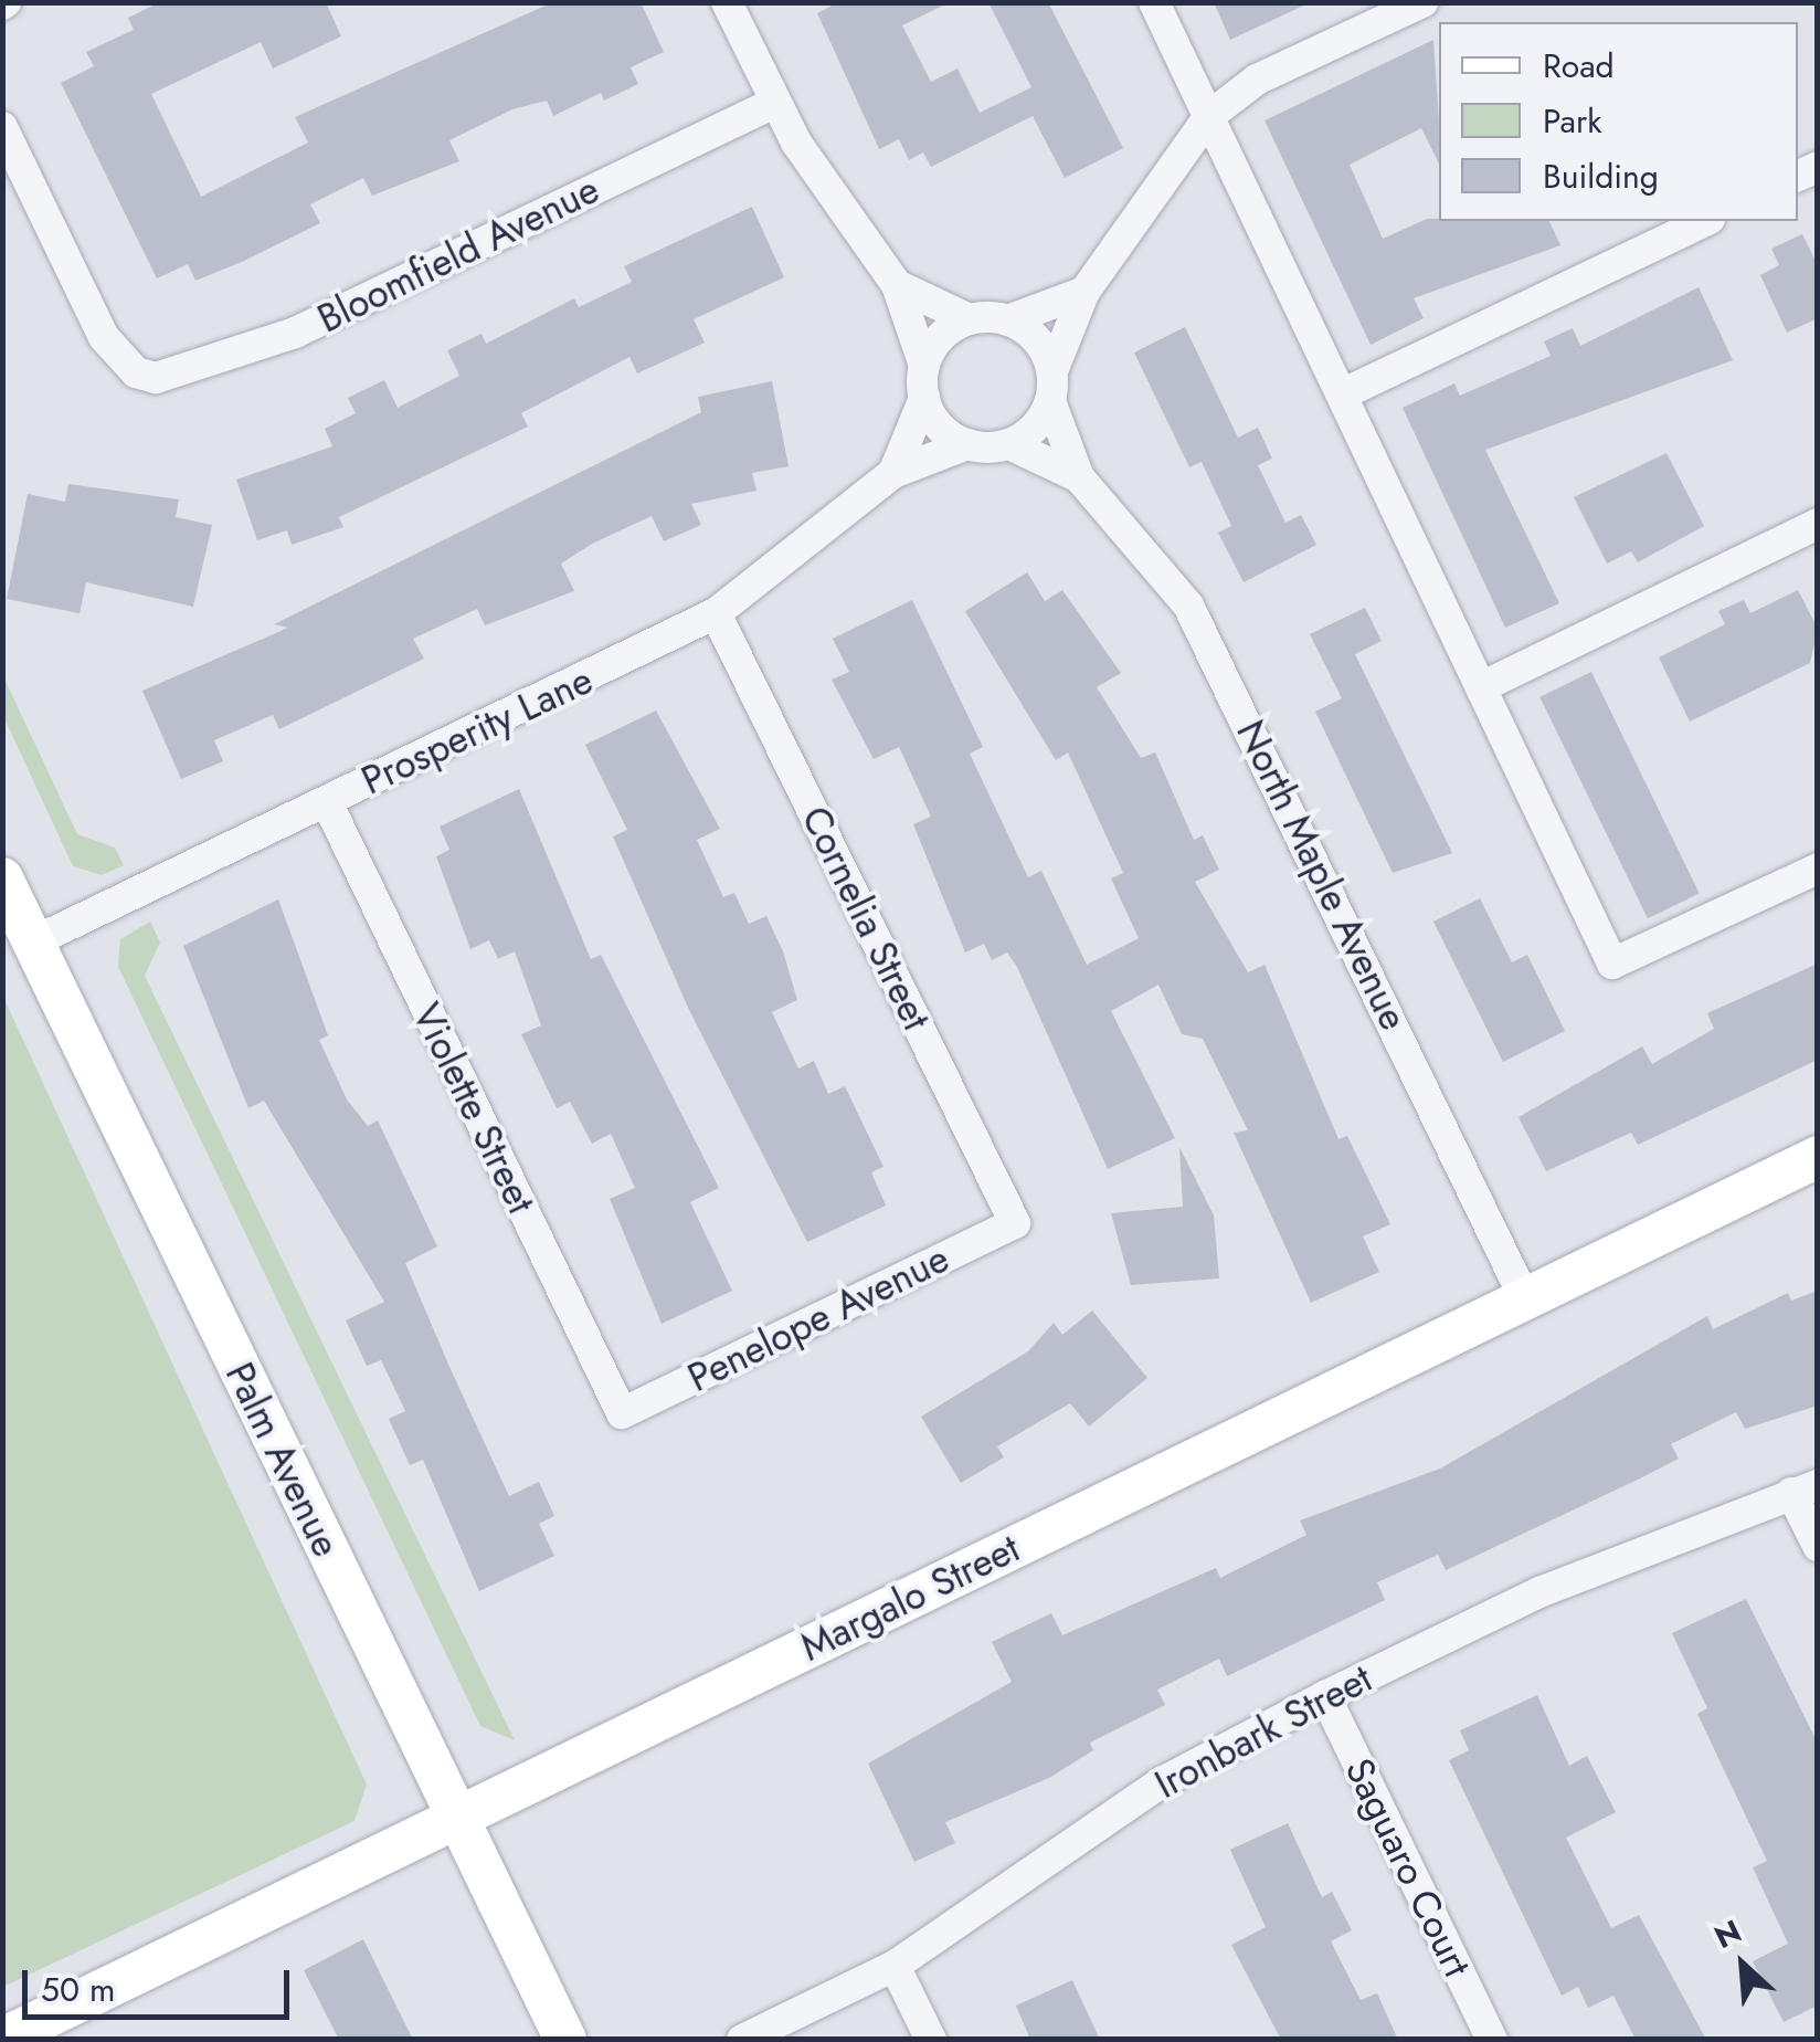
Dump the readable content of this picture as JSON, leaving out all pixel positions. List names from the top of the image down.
{
  "streets": {
    "street": [
      "Bloomfield Avenue",
      "Prosperity Lane",
      "North Maple Avenue",
      "Cornelia Street",
      "Violette Street",
      "Penelope Avenue",
      "Palm Avenue",
      "Margalo Street",
      "Ironbark Street",
      "Saguaro Court"
    ]
  },
  "crossings": [
    ["Prosperity Lane", "North Maple Avenue"],
    ["Prosperity Lane", "Cornelia Street"],
    ["Prosperity Lane", "Violette Street"],
    ["Prosperity Lane", "Palm Avenue"],
    ["North Maple Avenue", "Margalo Street"],
    ["Cornelia Street", "Penelope Avenue"],
    ["Violette Street", "Penelope Avenue"],
    ["Palm Avenue", "Margalo Street"],
    ["Ironbark Street", "Saguaro Court"]
  ],
  "legend": ["Road", "Park", "Building"],
  "scale_bar": "50 m",
  "north": "top left"
}
